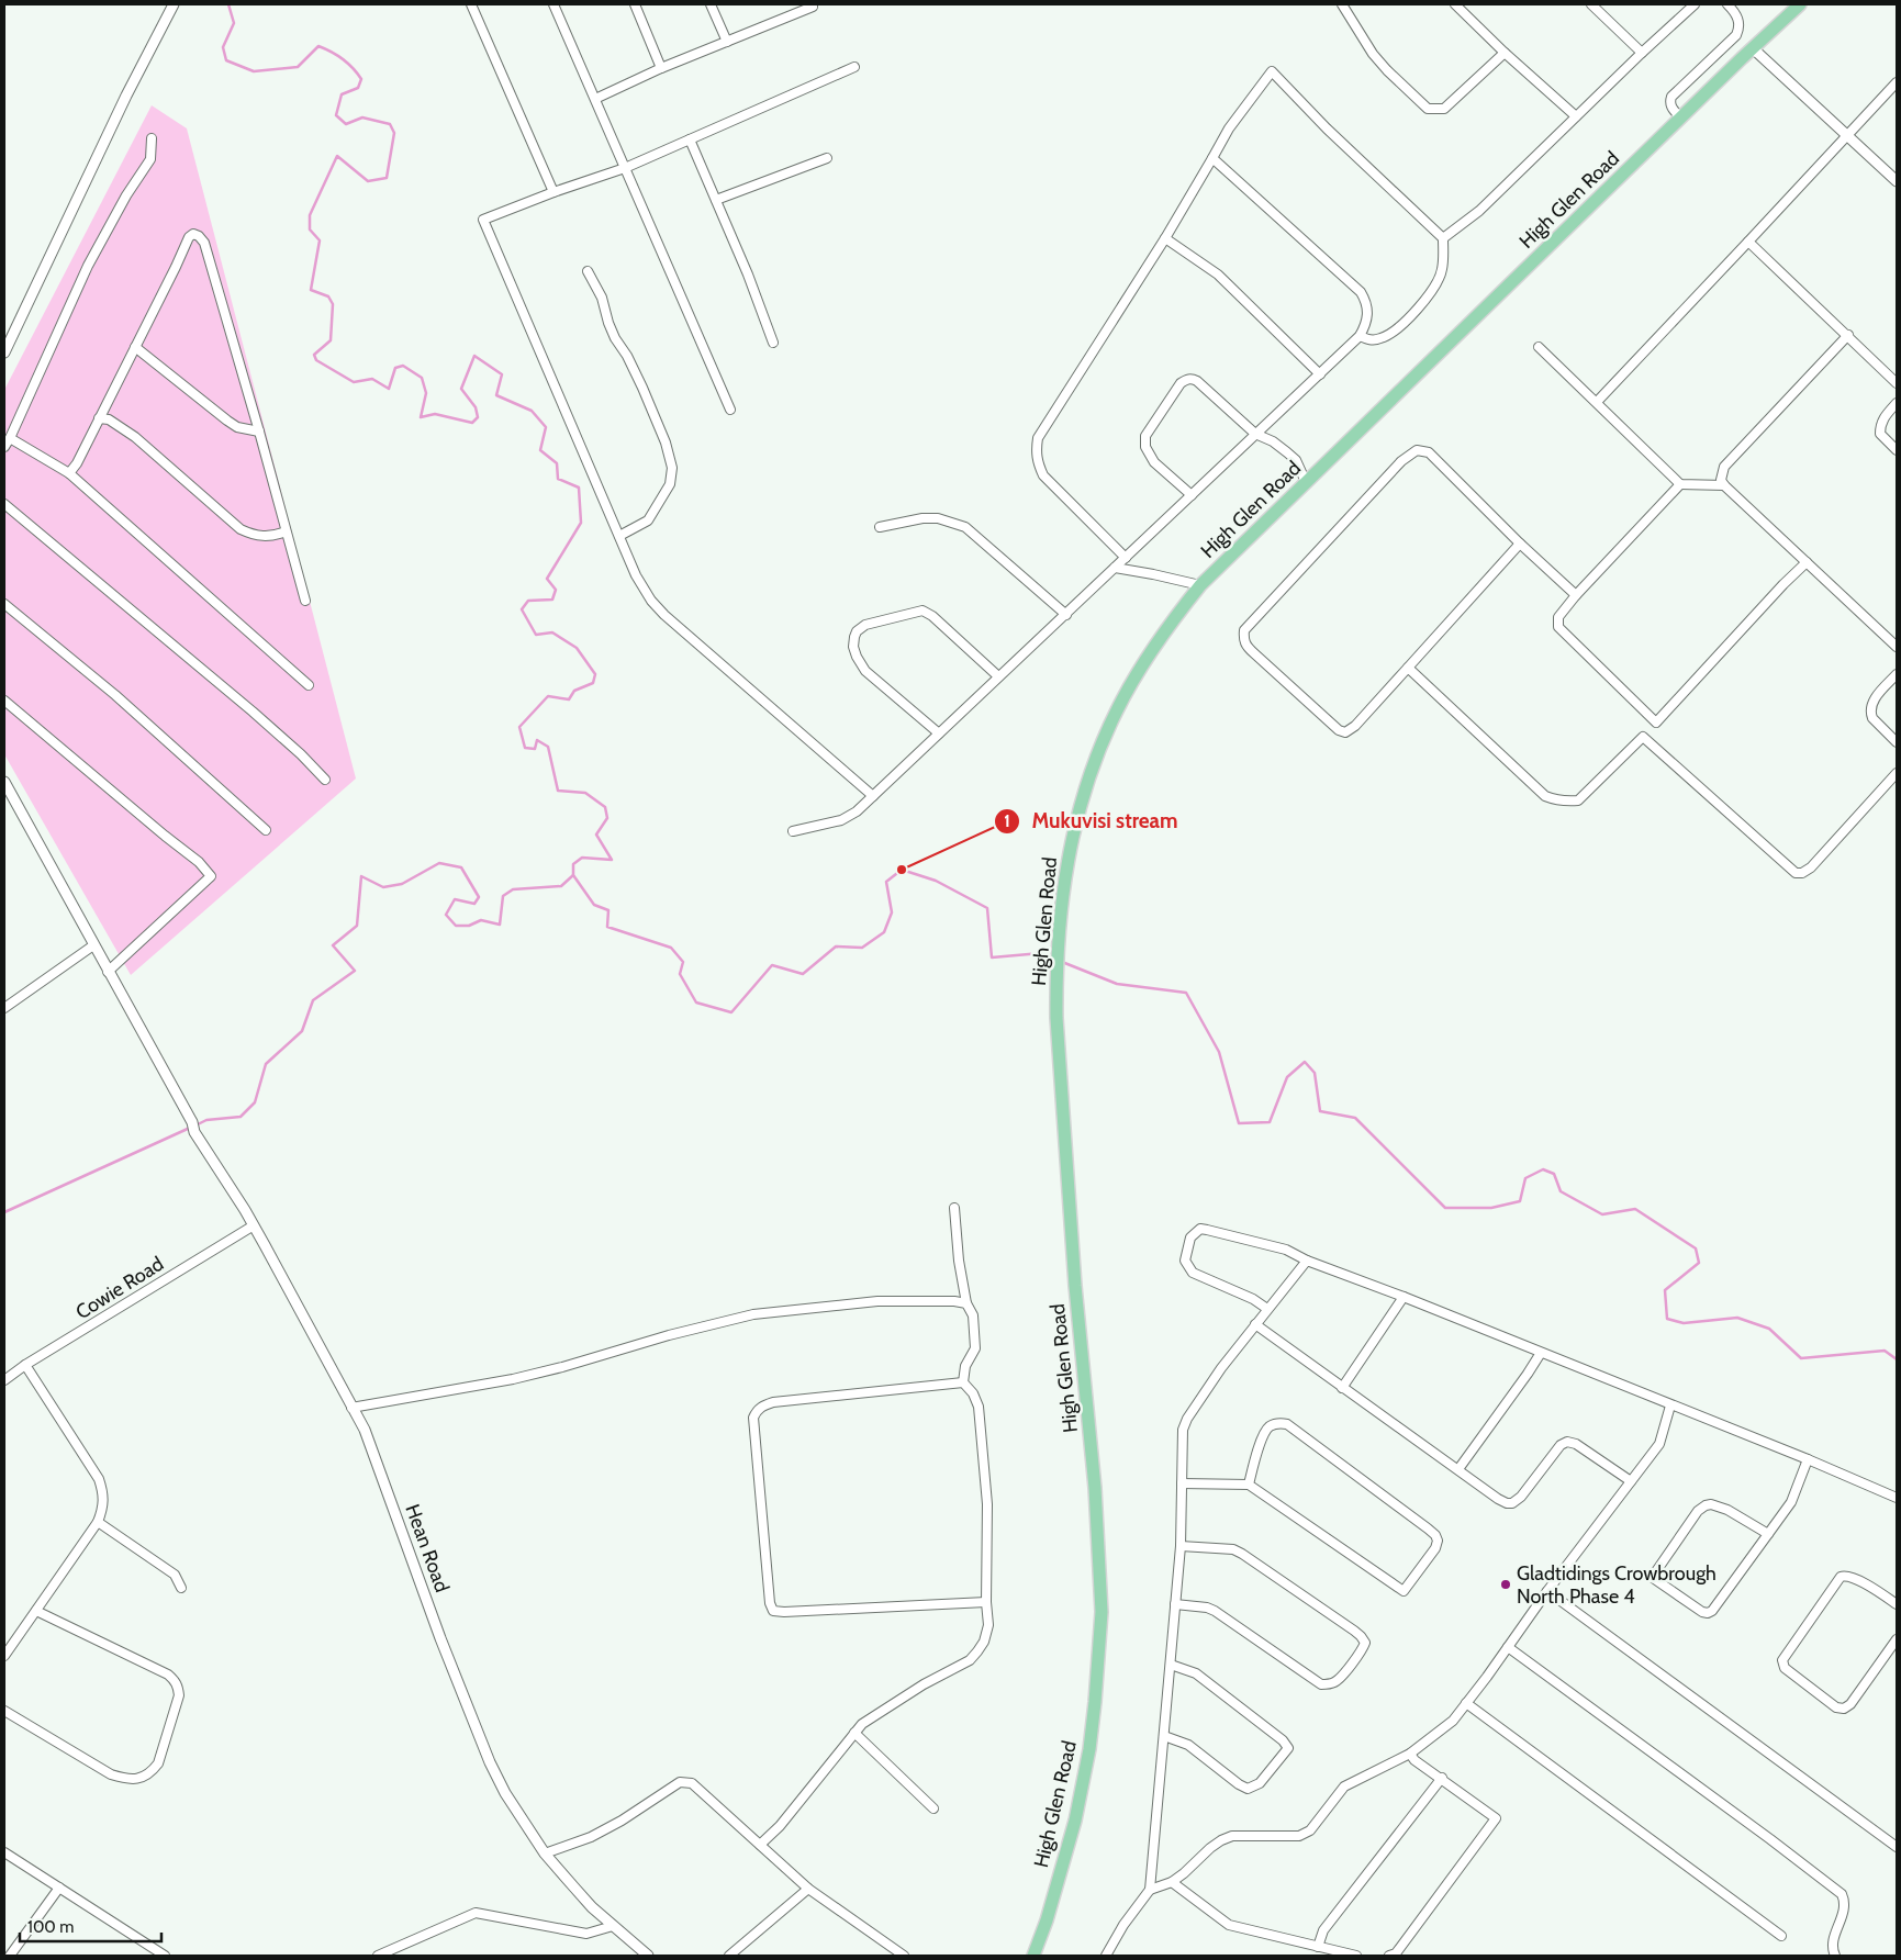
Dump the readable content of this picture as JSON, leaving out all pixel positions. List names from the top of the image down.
{
  "streets": {
    "main road": ["High Glen Road"],
    "street": ["Cowie Road", "Hean Road"]
  },
  "crossings": [
    ["Cowie Road", "Hean Road"]
  ],
  "places": ["Mukuvisi stream", "Gladtidings Crowbrough North Phase 4"],
  "scale_bar": "100 m"
}
